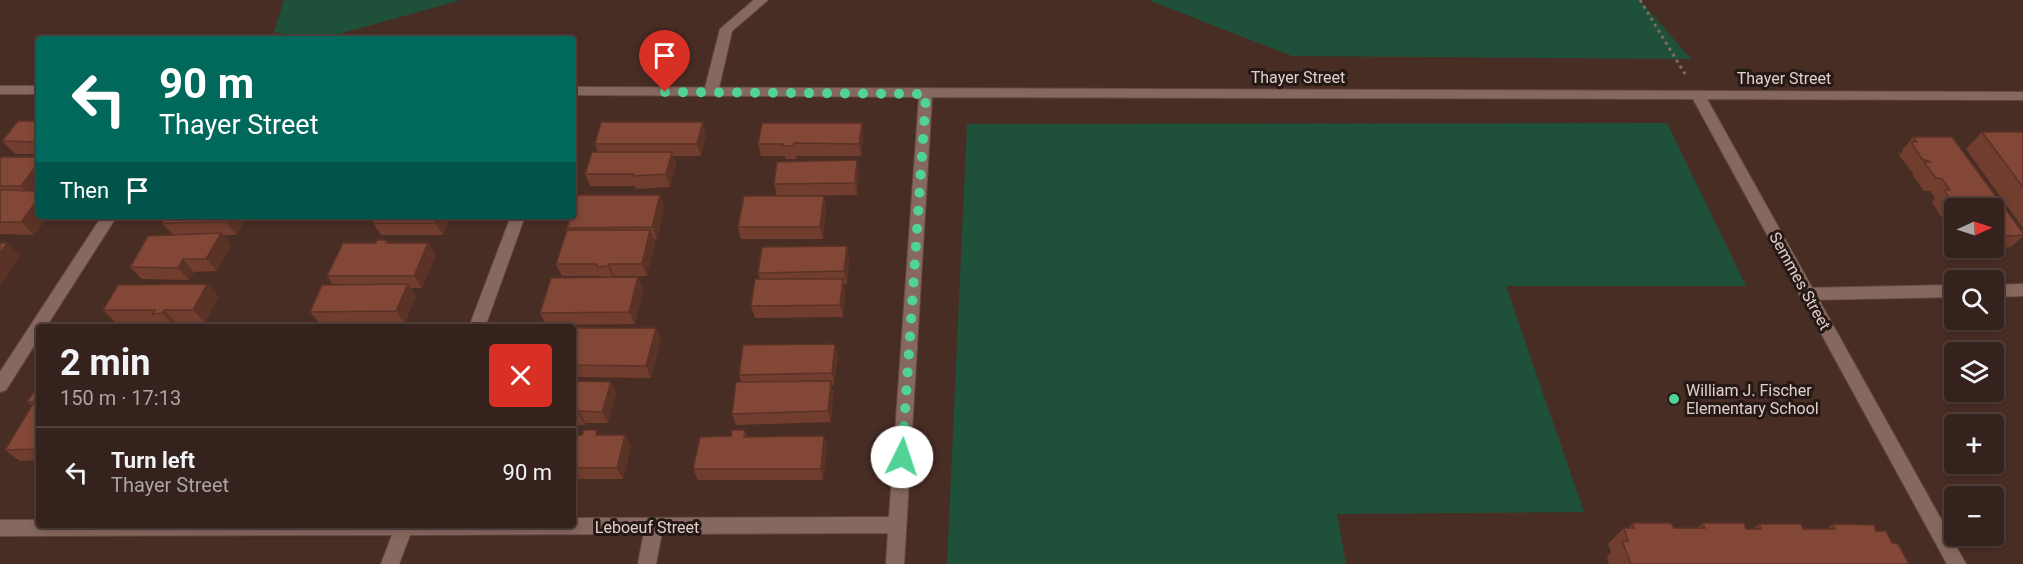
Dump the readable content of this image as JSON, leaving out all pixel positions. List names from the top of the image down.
{
  "streets": {
    "street": ["Thayer Street", "Semmes Street", "Leboeuf Street"]
  },
  "crossings": [
    ["Thayer Street", "Semmes Street"]
  ],
  "places": ["William J. Fischer Elementary School"],
  "north": "right",
  "page": {
    "turn": ["90 m", "Thayer Street"],
    "then": "Then",
    "map_buttons": ["+", "−"],
    "heading": ["2 min", "150 m · 17:13"],
    "list": [
      {
        "name": "Turn left",
        "note": "Thayer Street",
        "value": "90 m"
      }
    ]
  }
}
